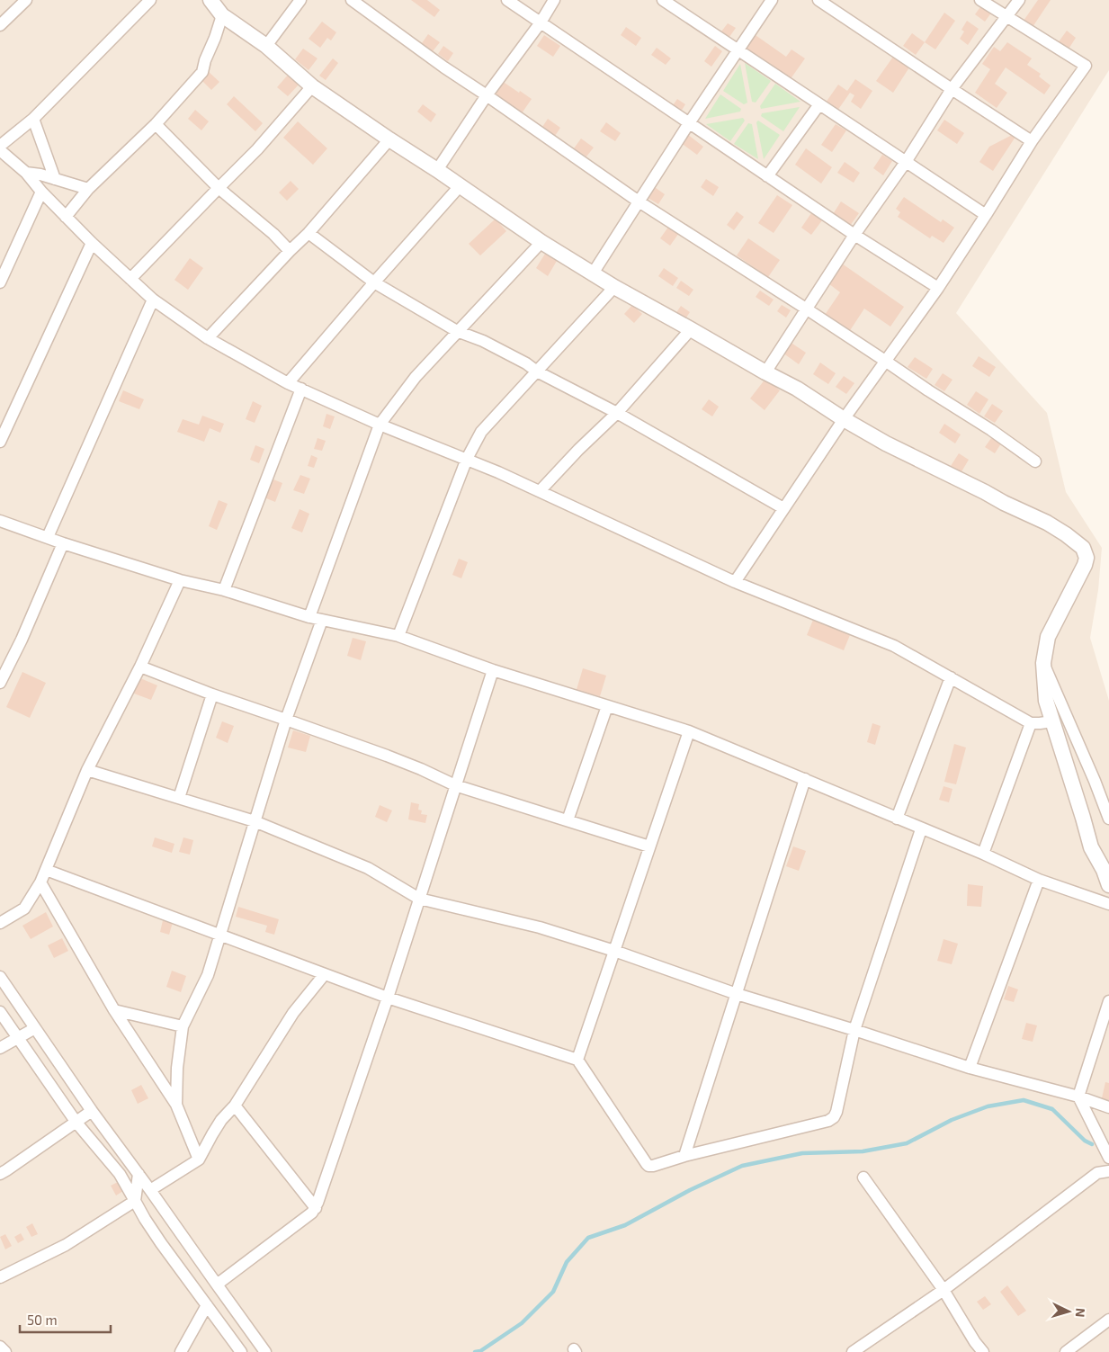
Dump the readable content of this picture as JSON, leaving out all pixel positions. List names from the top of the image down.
{
  "scale_bar": "50 m",
  "north": "right"
}
